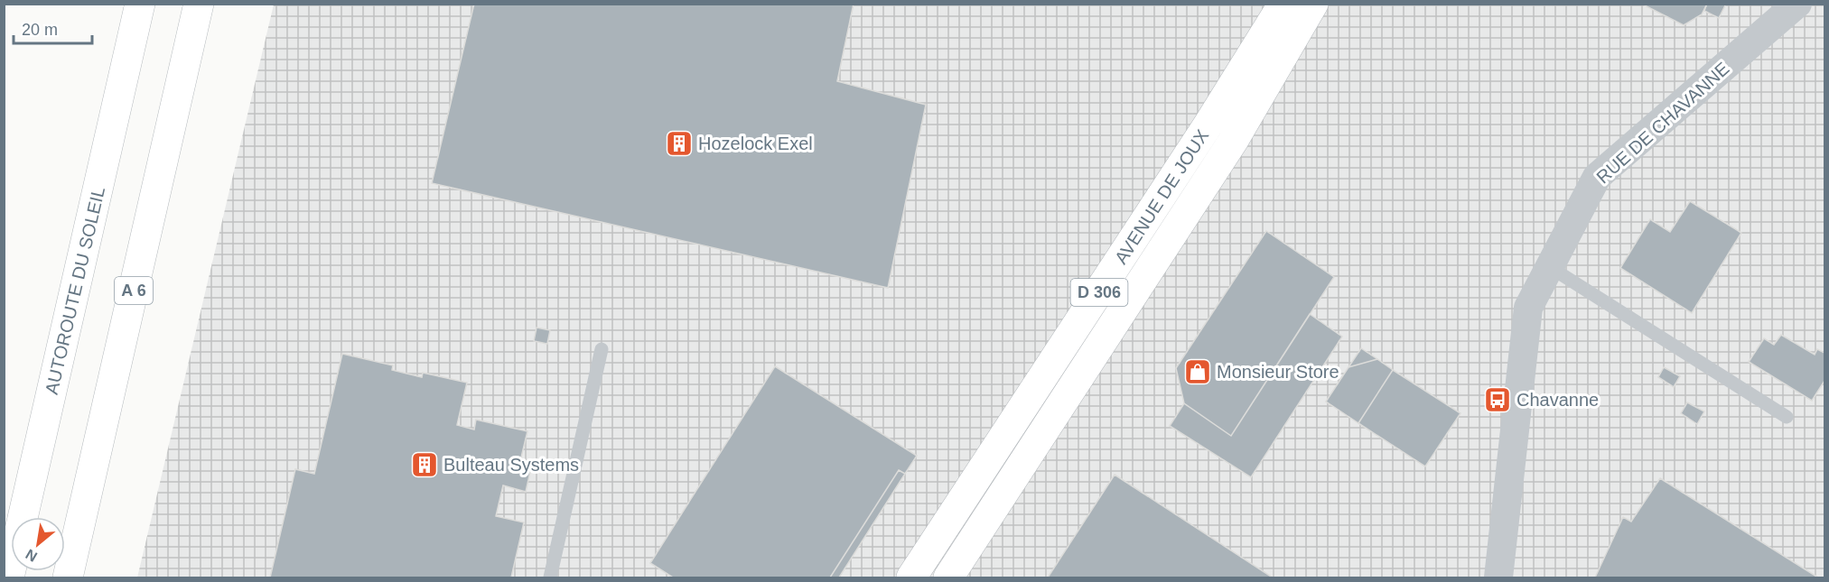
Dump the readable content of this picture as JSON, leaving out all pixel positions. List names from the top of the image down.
{
  "streets": {
    "main road": [
      "AVENUE DE JOUX",
      "AUTOROUTE DU SOLEIL",
      "A 6",
      "D 306"
    ],
    "street": ["RUE DE CHAVANNE"]
  },
  "places": {
    "building": ["Hozelock Exel", "Bulteau Systems"],
    "shop": ["Monsieur Store"],
    "bus stop": ["Chavanne"]
  },
  "scale_bar": "20 m",
  "north": "bottom left"
}
